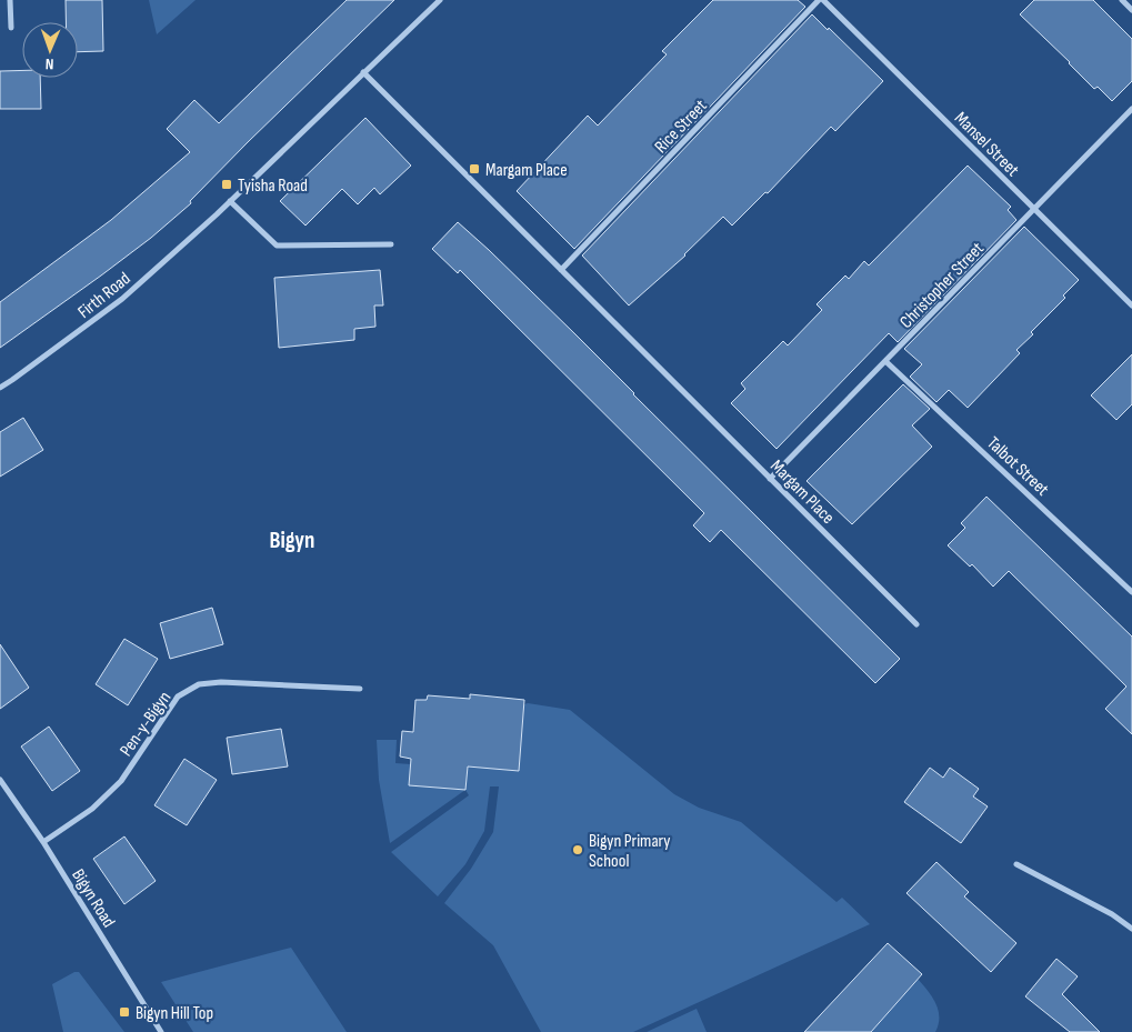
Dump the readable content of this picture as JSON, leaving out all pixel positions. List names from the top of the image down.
{
  "streets": {
    "street": [
      "Rice Street",
      "Mansel Street",
      "Christopher Street",
      "Firth Road",
      "Talbot Street",
      "Margam Place",
      "Pen-y-Bigyn",
      "Bigyn Road"
    ]
  },
  "crossings": [
    ["Rice Street", "Margam Place"],
    ["Mansel Street", "Christopher Street"],
    ["Christopher Street", "Talbot Street"],
    ["Christopher Street", "Margam Place"],
    ["Pen-y-Bigyn", "Bigyn Road"]
  ],
  "districts": ["Bigyn"],
  "places": {
    "transit": ["Margam Place", "Tyisha Road", "Bigyn Hill Top"],
    "other": ["Bigyn Primary School"]
  },
  "north": "bottom"
}
